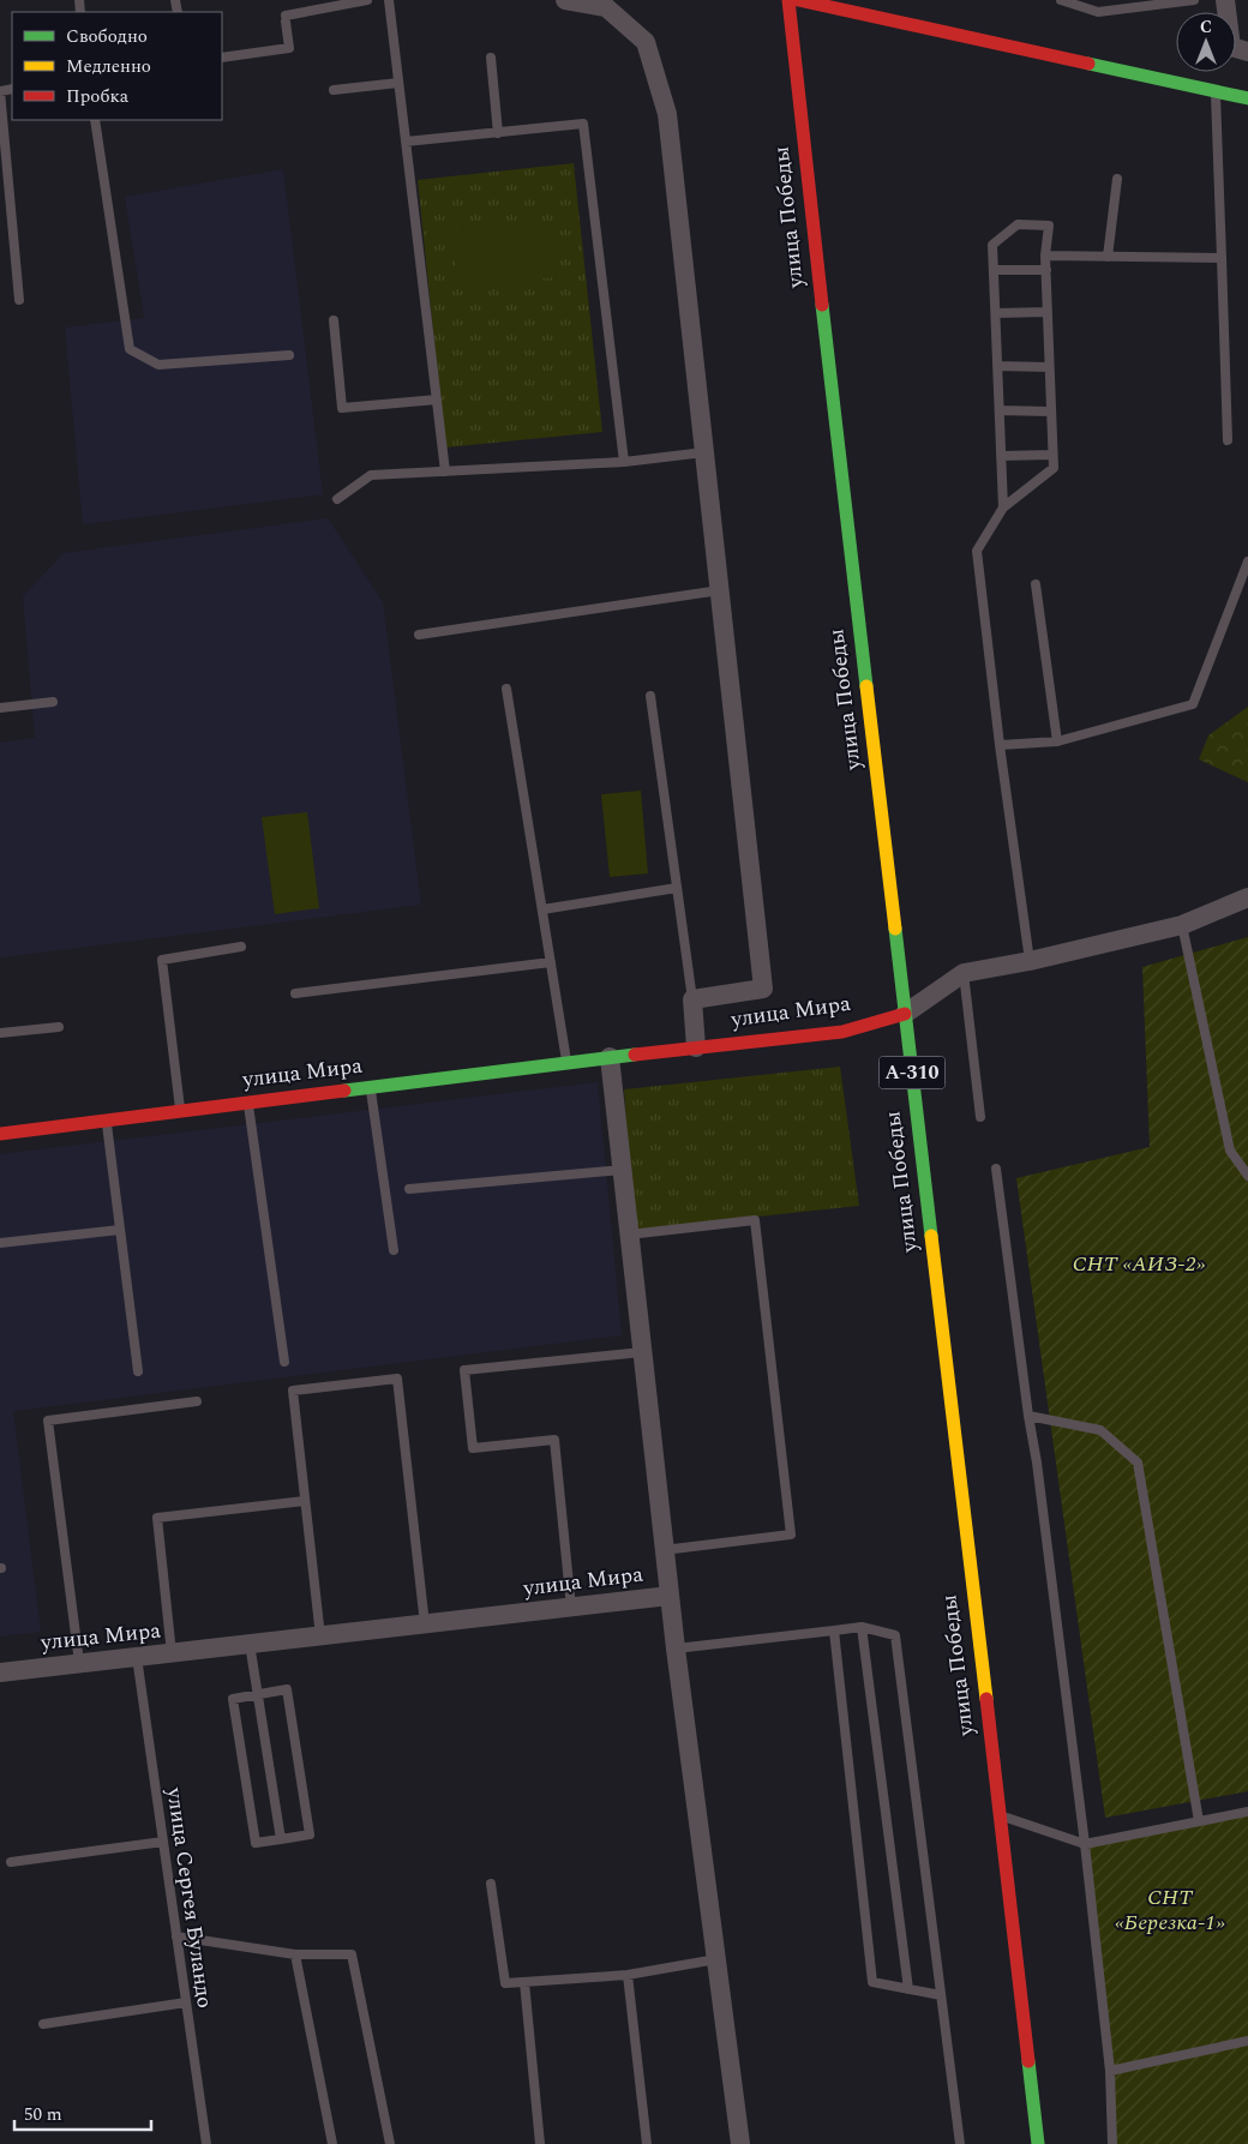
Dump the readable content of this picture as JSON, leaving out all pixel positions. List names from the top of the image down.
{
  "streets": {
    "main road": ["улица Победы", "улица Мира", "А-310"],
    "lane": ["улица Сергея Буландо"]
  },
  "crossings": [
    ["улица Победы", "улица Мира"],
    ["улица Мира", "улица Сергея Буландо"]
  ],
  "parks": ["СНТ «АИЗ-2»", "СНТ «Березка-1»"],
  "legend": ["Свободно", "Медленно", "Пробка"],
  "scale_bar": "50 m",
  "north": "top"
}
